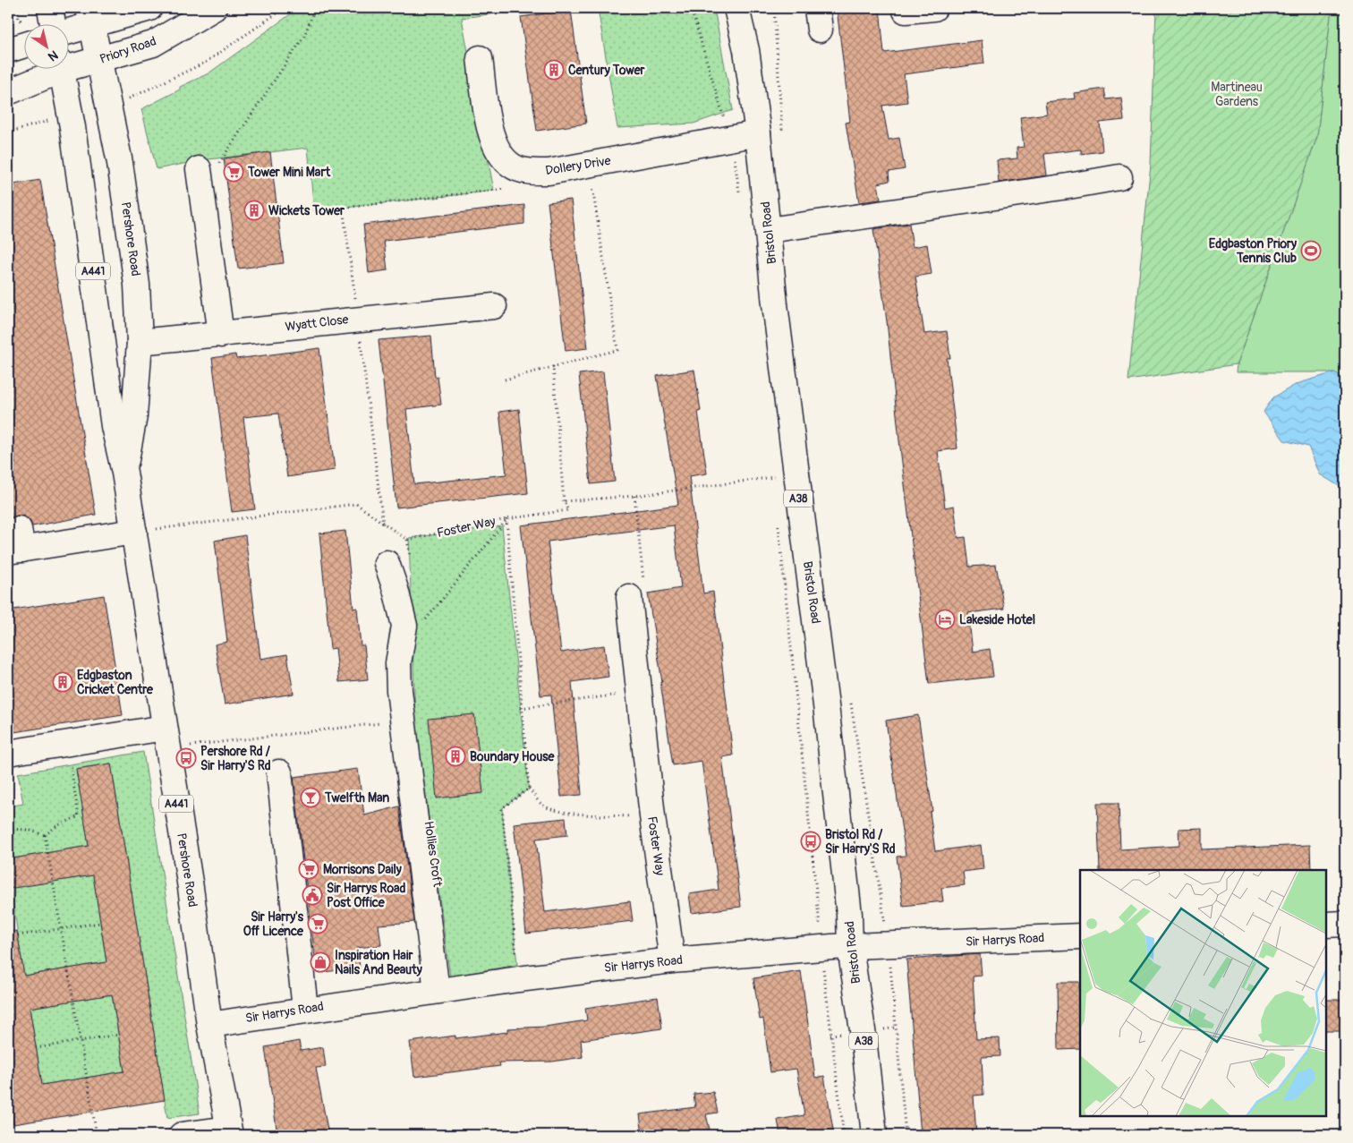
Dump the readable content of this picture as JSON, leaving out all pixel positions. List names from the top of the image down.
{
  "streets": {
    "main road": [
      "Priory Road",
      "Dollery Drive",
      "Bristol Road",
      "Pershore Road",
      "A441",
      "Wyatt Close",
      "A38",
      "Foster Way",
      "Sir Harrys Road"
    ]
  },
  "crossings": [
    ["Priory Road", "Pershore Road"],
    ["Dollery Drive", "Bristol Road"],
    ["Bristol Road", "Sir Harrys Road"],
    ["Pershore Road", "Wyatt Close"],
    ["Pershore Road", "Foster Way"],
    ["Pershore Road", "Sir Harrys Road"],
    ["Foster Way", "Sir Harrys Road"]
  ],
  "parks": ["Martineau Gardens"],
  "places": {
    "building": [
      "Century Tower",
      "Wickets Tower",
      "Edgbaston Cricket Centre",
      "Boundary House"
    ],
    "supermarket": ["Tower Mini Mart", "Morrisons Daily", "Sir Harry's Off Licence"],
    "sports": ["Edgbaston Priory Tennis Club"],
    "hotel": ["Lakeside Hotel"],
    "bus stop": ["Pershore Rd / Sir Harry'S Rd", "Bristol Rd / Sir Harry'S Rd"],
    "bar": ["Twelfth Man"],
    "public building": ["Sir Harrys Road Post Office"],
    "shop": ["Inspiration Hair Nails And Beauty"]
  },
  "north": "bottom right"
}
